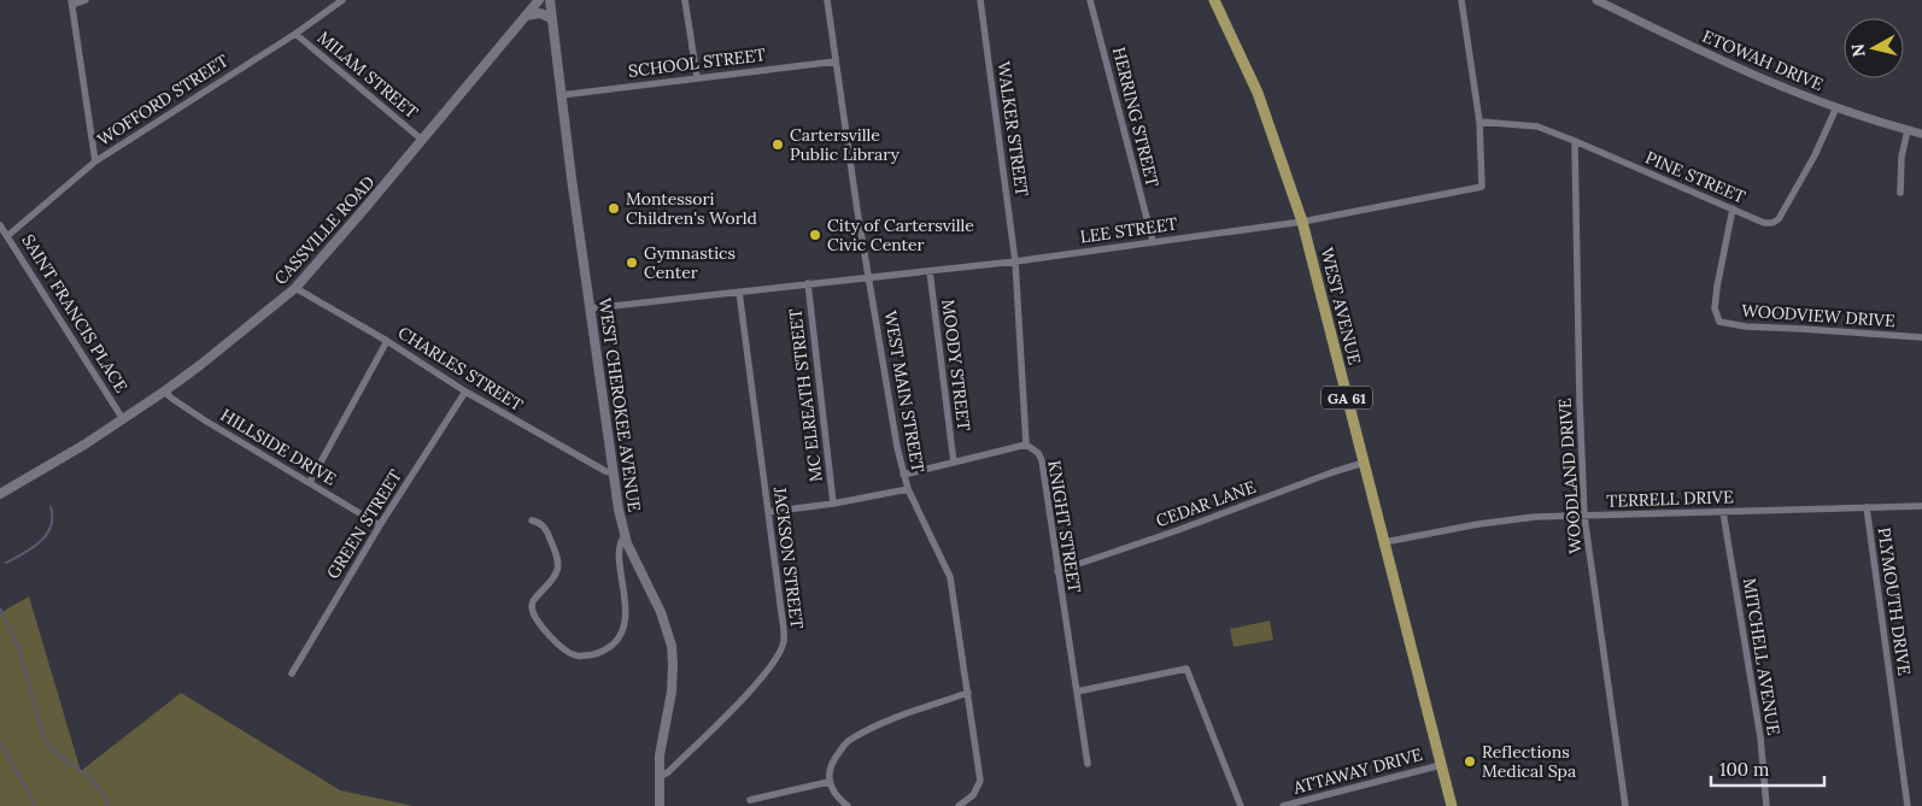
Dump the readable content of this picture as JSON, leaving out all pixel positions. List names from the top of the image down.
{
  "streets": {
    "main road": [
      "CASSVILLE ROAD",
      "WEST AVENUE",
      "GA 61",
      "WEST CHEROKEE AVENUE"
    ],
    "street": [
      "ETOWAH DRIVE",
      "SCHOOL STREET",
      "MILAM STREET",
      "WOFFORD STREET",
      "HERRING STREET",
      "WALKER STREET",
      "PINE STREET",
      "LEE STREET",
      "SAINT FRANCIS PLACE",
      "WOODVIEW DRIVE",
      "MOODY STREET",
      "CHARLES STREET",
      "WEST MAIN STREET",
      "MC ELREATH STREET",
      "HILLSIDE DRIVE",
      "WOODLAND DRIVE",
      "TERRELL DRIVE",
      "CEDAR LANE",
      "GREEN STREET",
      "KNIGHT STREET",
      "JACKSON STREET",
      "PLYMOUTH DRIVE",
      "MITCHELL AVENUE",
      "ATTAWAY DRIVE"
    ]
  },
  "crossings": [
    ["ETOWAH DRIVE", "PINE STREET"],
    ["SCHOOL STREET", "WEST MAIN STREET"],
    ["SCHOOL STREET", "WEST CHEROKEE AVENUE"],
    ["MILAM STREET", "WOFFORD STREET"],
    ["MILAM STREET", "CASSVILLE ROAD"],
    ["WOFFORD STREET", "SAINT FRANCIS PLACE"],
    ["HERRING STREET", "LEE STREET"],
    ["WALKER STREET", "LEE STREET"],
    ["PINE STREET", "LEE STREET"],
    ["PINE STREET", "WOODVIEW DRIVE"],
    ["PINE STREET", "WOODLAND DRIVE"],
    ["CASSVILLE ROAD", "SAINT FRANCIS PLACE"],
    ["CASSVILLE ROAD", "CHARLES STREET"],
    ["CASSVILLE ROAD", "HILLSIDE DRIVE"],
    ["LEE STREET", "WEST AVENUE"],
    ["LEE STREET", "MOODY STREET"],
    ["LEE STREET", "WEST MAIN STREET"],
    ["LEE STREET", "MC ELREATH STREET"],
    ["LEE STREET", "WEST CHEROKEE AVENUE"],
    ["LEE STREET", "JACKSON STREET"],
    ["WEST AVENUE", "TERRELL DRIVE"],
    ["WEST AVENUE", "CEDAR LANE"],
    ["WEST AVENUE", "ATTAWAY DRIVE"],
    ["CHARLES STREET", "WEST CHEROKEE AVENUE"],
    ["CHARLES STREET", "GREEN STREET"],
    ["WEST CHEROKEE AVENUE", "JACKSON STREET"],
    ["HILLSIDE DRIVE", "GREEN STREET"],
    ["WOODLAND DRIVE", "TERRELL DRIVE"],
    ["TERRELL DRIVE", "PLYMOUTH DRIVE"],
    ["TERRELL DRIVE", "MITCHELL AVENUE"],
    ["CEDAR LANE", "KNIGHT STREET"]
  ],
  "places": [
    "Cartersville Public Library",
    "Montessori Children's World",
    "City of Cartersville Civic Center",
    "Gymnastics Center",
    "Reflections Medical Spa"
  ],
  "scale_bar": "100 m",
  "north": "left"
}
